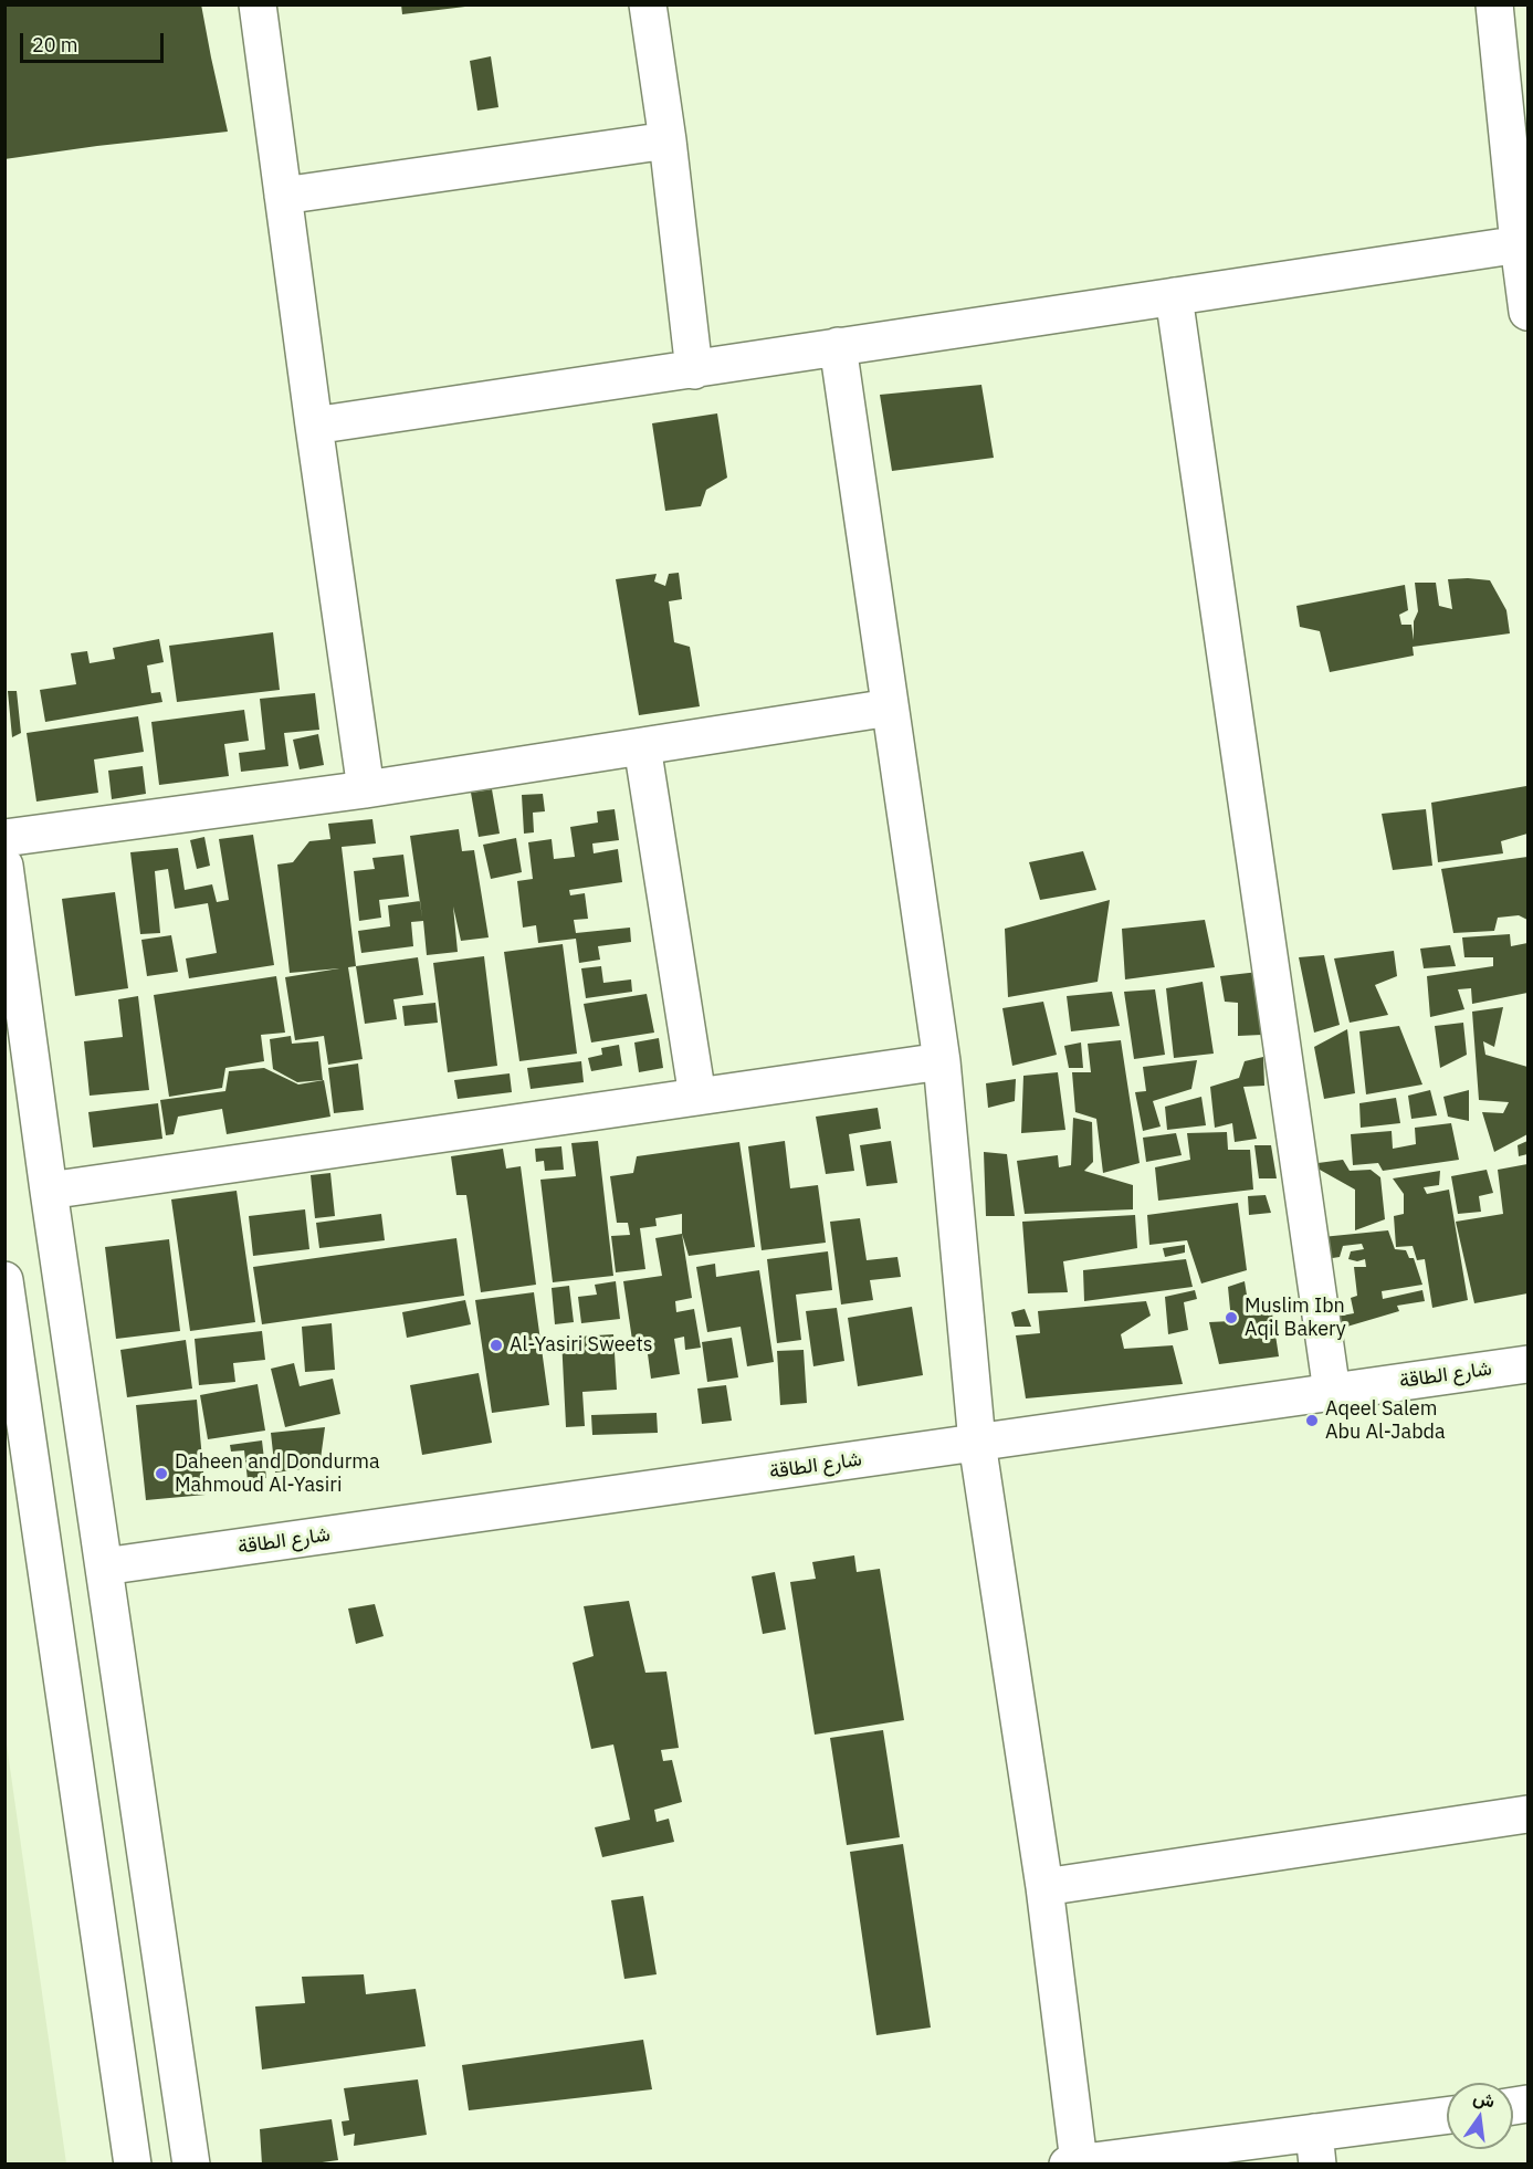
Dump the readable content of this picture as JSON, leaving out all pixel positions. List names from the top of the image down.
{
  "streets": {
    "street": ["شارع الطاقة"]
  },
  "places": [
    "Muslim Ibn Aqil Bakery",
    "Al-Yasiri Sweets",
    "Aqeel Salem Abu Al-Jabda",
    "Daheen and Dondurma Mahmoud Al-Yasiri"
  ],
  "scale_bar": "20 m",
  "north": "top"
}
